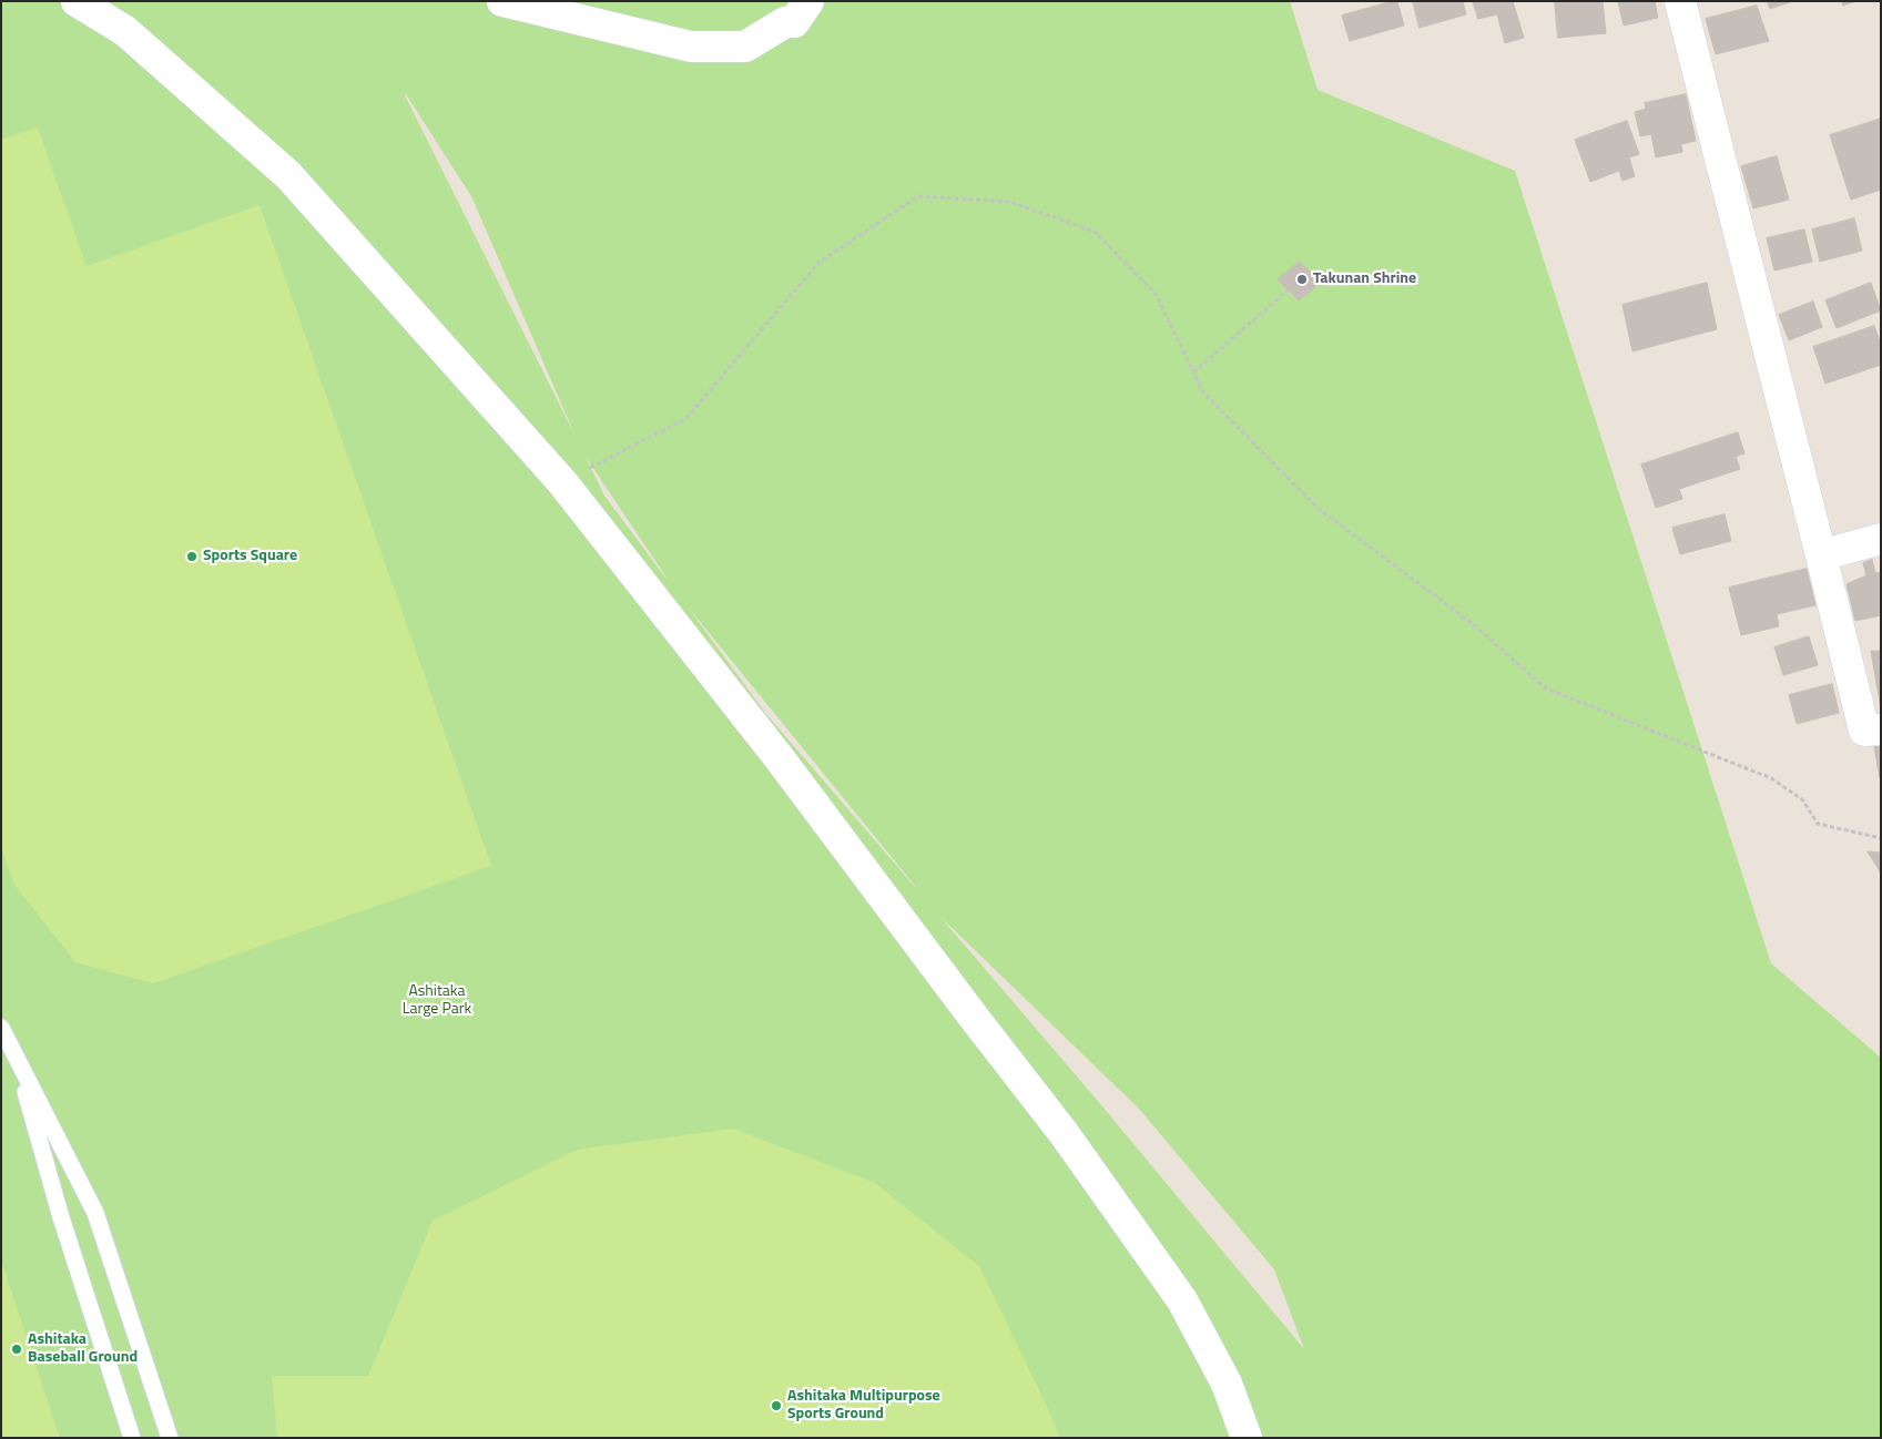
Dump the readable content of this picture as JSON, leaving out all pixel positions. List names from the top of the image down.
{
  "parks": ["Ashitaka Large Park"],
  "places": [
    "Takunan Shrine",
    "Sports Square",
    "Ashitaka Baseball Ground",
    "Ashitaka Multipurpose Sports Ground"
  ]
}
